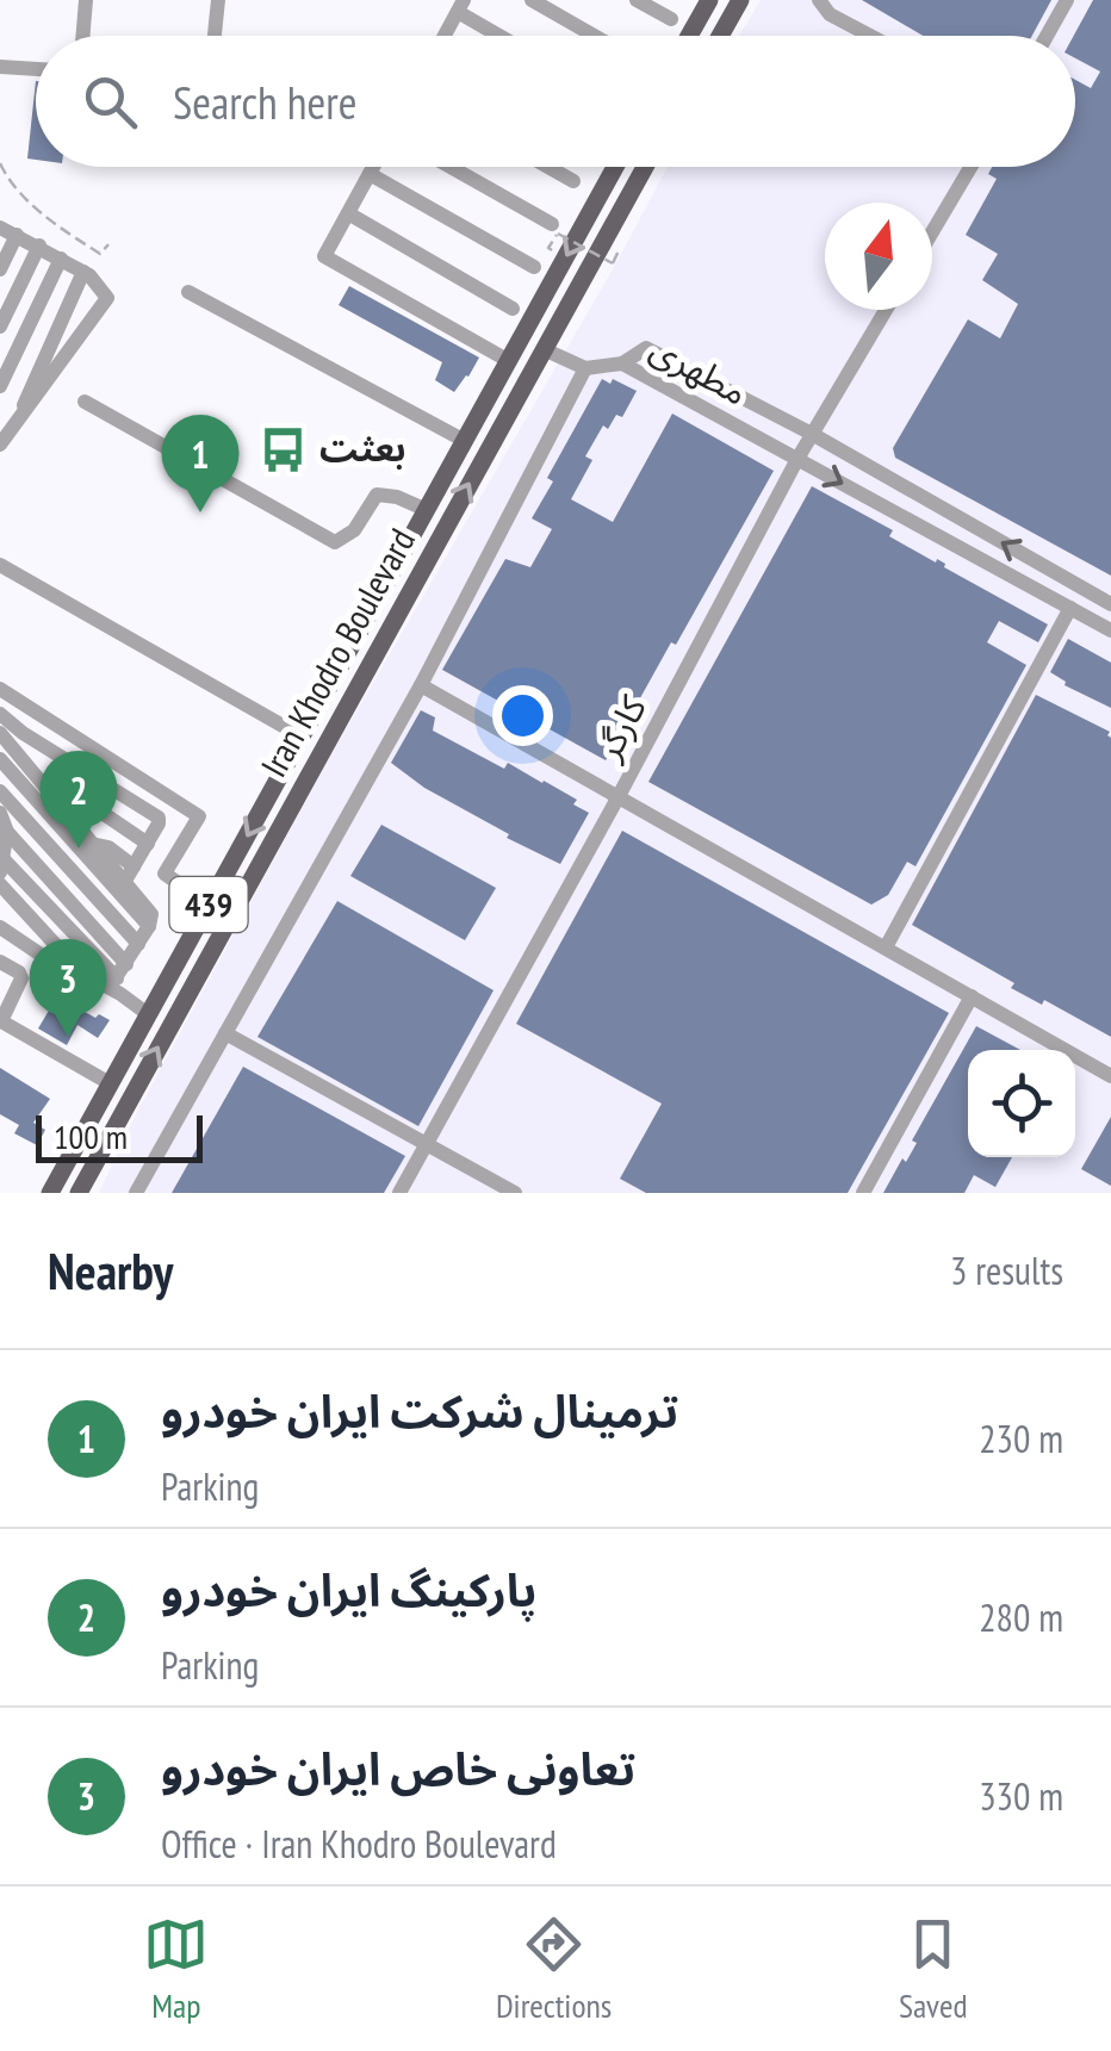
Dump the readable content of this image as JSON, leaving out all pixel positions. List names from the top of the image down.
{
  "streets": {
    "main road": ["Iran Khodro Boulevard", "439"],
    "street": ["مطهری", "کارگر"]
  },
  "crossings": [
    ["مطهری", "کارگر"]
  ],
  "places": {
    "bus stop": ["بعثت"]
  },
  "scale_bar": "100 m",
  "north": "top",
  "page": {
    "search": "Search here",
    "pins": ["1", "2", "3"],
    "scale": "100 m",
    "heading": ["Nearby", "3 results"],
    "list": [
      {
        "mark": "1",
        "name": "ترمینال شرکت ایران خودرو",
        "note": "Parking",
        "value": "230 m"
      },
      {
        "mark": "2",
        "name": "پارکینگ ایران خودرو",
        "note": "Parking",
        "value": "280 m"
      },
      {
        "mark": "3",
        "name": "تعاونی خاص ایران خودرو",
        "note": "Office · Iran Khodro Boulevard",
        "value": "330 m"
      }
    ],
    "nav": ["Map", "Directions", "Saved"]
  }
}
